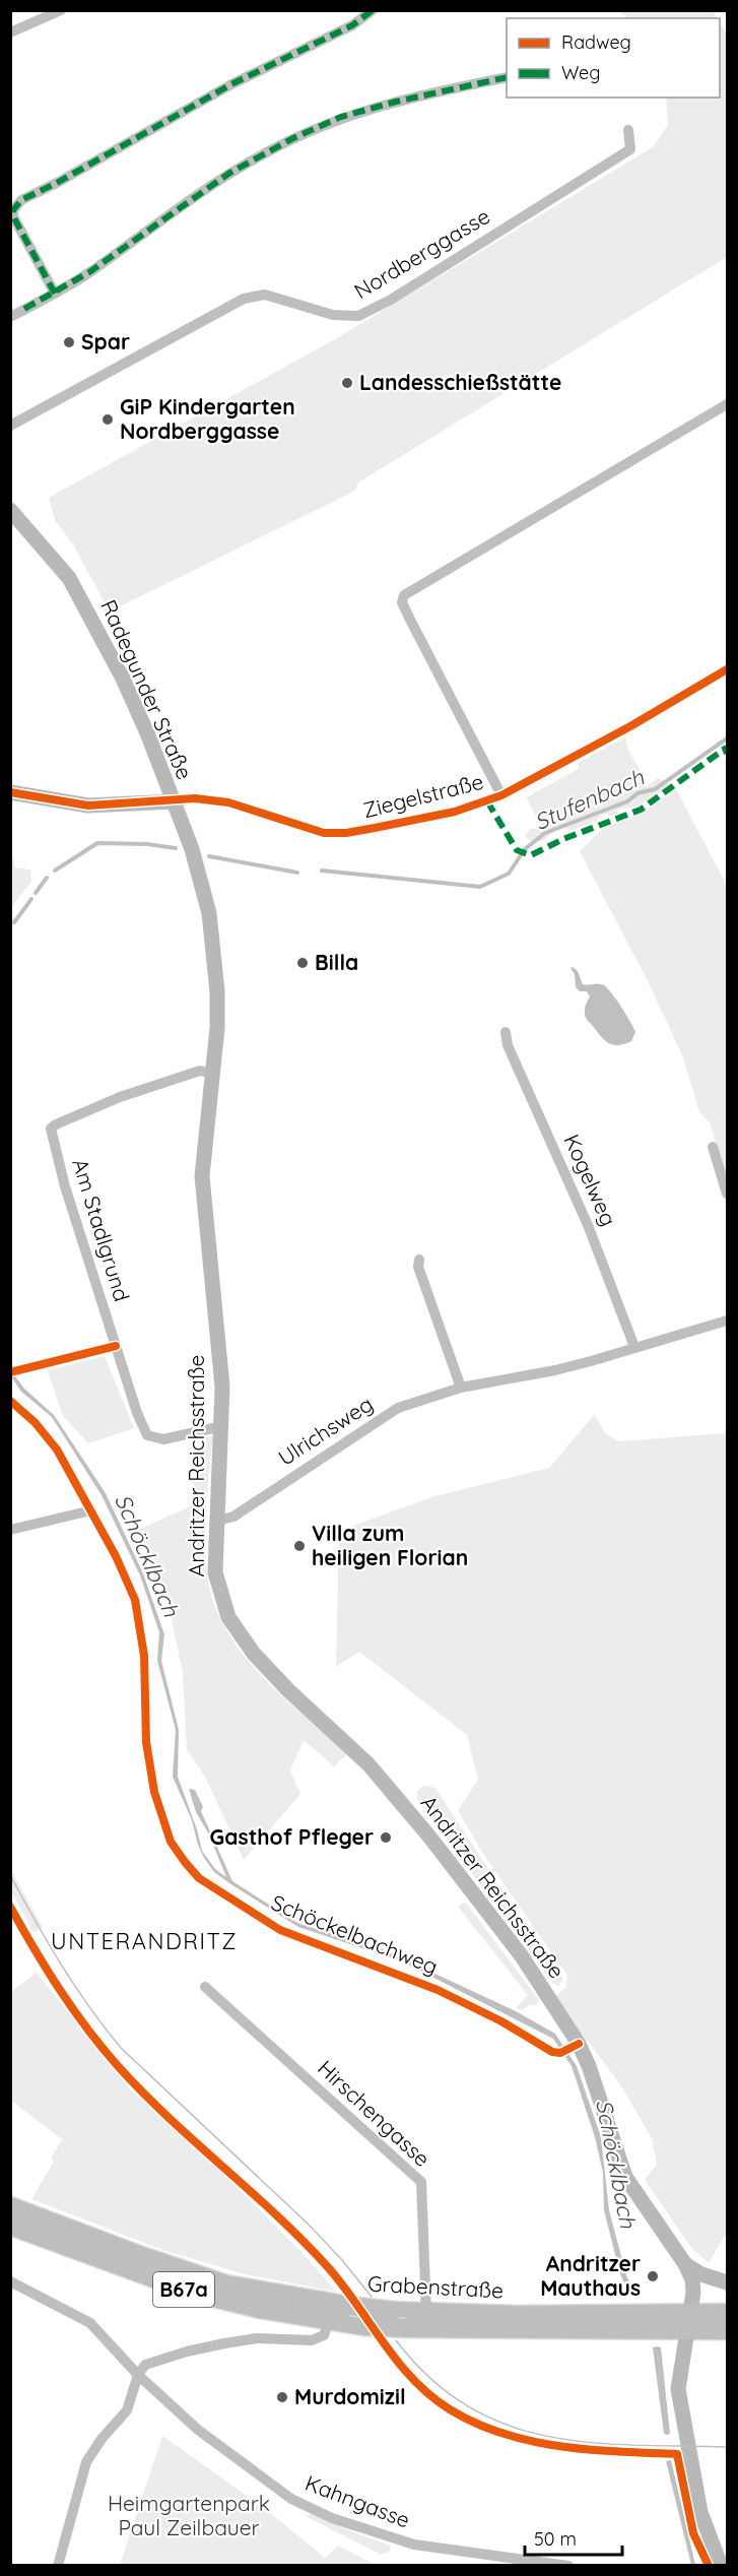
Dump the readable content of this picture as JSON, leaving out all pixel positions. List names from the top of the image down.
{
  "streets": {
    "main road": [
      "Radegunder Straße",
      "Andritzer Reichsstraße",
      "Grabenstraße",
      "B67a"
    ],
    "street": [
      "Nordberggasse",
      "Ziegelstraße",
      "Kogelweg",
      "Am Stadlgrund",
      "Ulrichsweg",
      "Schöckelbachweg",
      "Hirschengasse",
      "Kahngasse"
    ]
  },
  "crossings": [
    ["Radegunder Straße", "Ziegelstraße"],
    ["Radegunder Straße", "Andritzer Reichsstraße"],
    ["Ziegelstraße", "Andritzer Reichsstraße"],
    ["Kogelweg", "Ulrichsweg"],
    ["Am Stadlgrund", "Andritzer Reichsstraße"],
    ["Ulrichsweg", "Andritzer Reichsstraße"],
    ["Andritzer Reichsstraße", "Schöckelbachweg"],
    ["Hirschengasse", "Grabenstraße"]
  ],
  "districts": ["UNTERANDRITZ"],
  "water": ["Stufenbach", "Schöcklbach"],
  "parks": ["Heimgartenpark Paul Zeilbauer"],
  "places": [
    "Spar",
    "Landesschießstätte",
    "GiP Kindergarten Nordberggasse",
    "Billa",
    "Villa zum heiligen Florian",
    "Gasthof Pfleger",
    "Andritzer Mauthaus",
    "Murdomizil"
  ],
  "legend": ["Radweg", "Weg"],
  "scale_bar": "50 m"
}
